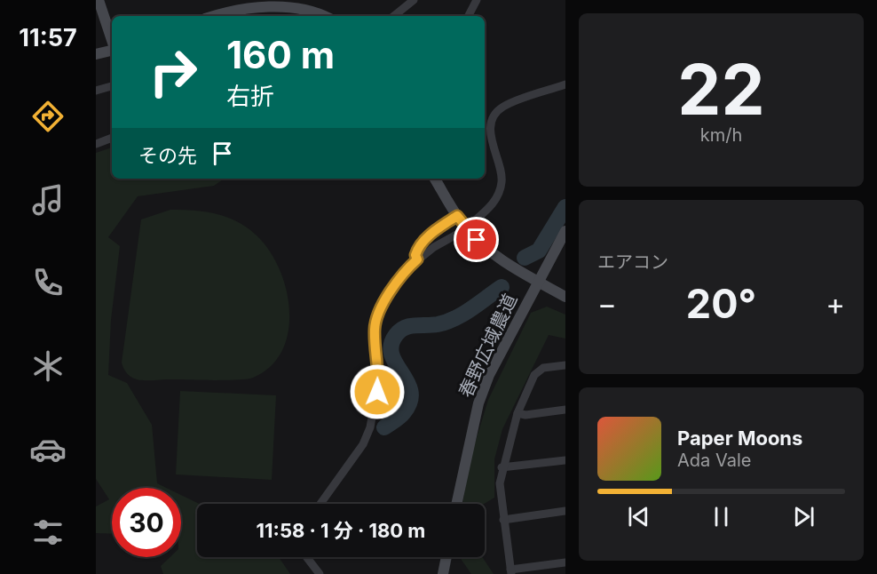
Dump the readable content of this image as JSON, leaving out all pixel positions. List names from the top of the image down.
{
  "streets": {
    "street": ["春野広域農道"]
  },
  "page": {
    "tabs": "11:57",
    "tile": [
      ["22", "km/h"],
      "エアコン"
    ],
    "turn": ["160 m", "右折"],
    "then": "その先",
    "heat": ["−", "20°", "+"],
    "song": ["Paper Moons", "Ada Vale"],
    "limit": "30",
    "trip": "11:58 · 1 分 · 180 m"
  }
}
